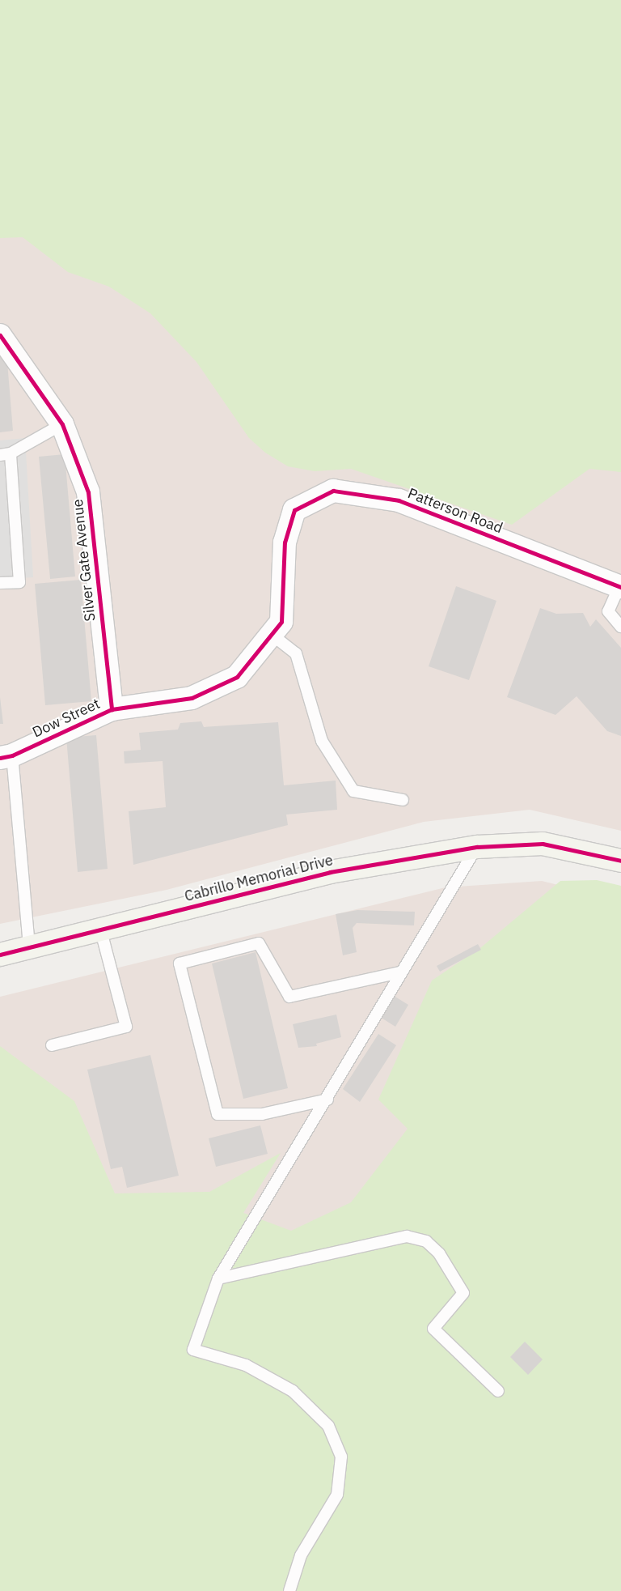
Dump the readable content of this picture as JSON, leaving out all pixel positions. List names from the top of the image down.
{
  "streets": {
    "main road": ["Cabrillo Memorial Drive"],
    "street": ["Patterson Road", "Silver Gate Avenue", "Dow Street"]
  },
  "crossings": [
    ["Patterson Road", "Dow Street"],
    ["Silver Gate Avenue", "Dow Street"]
  ]
}
